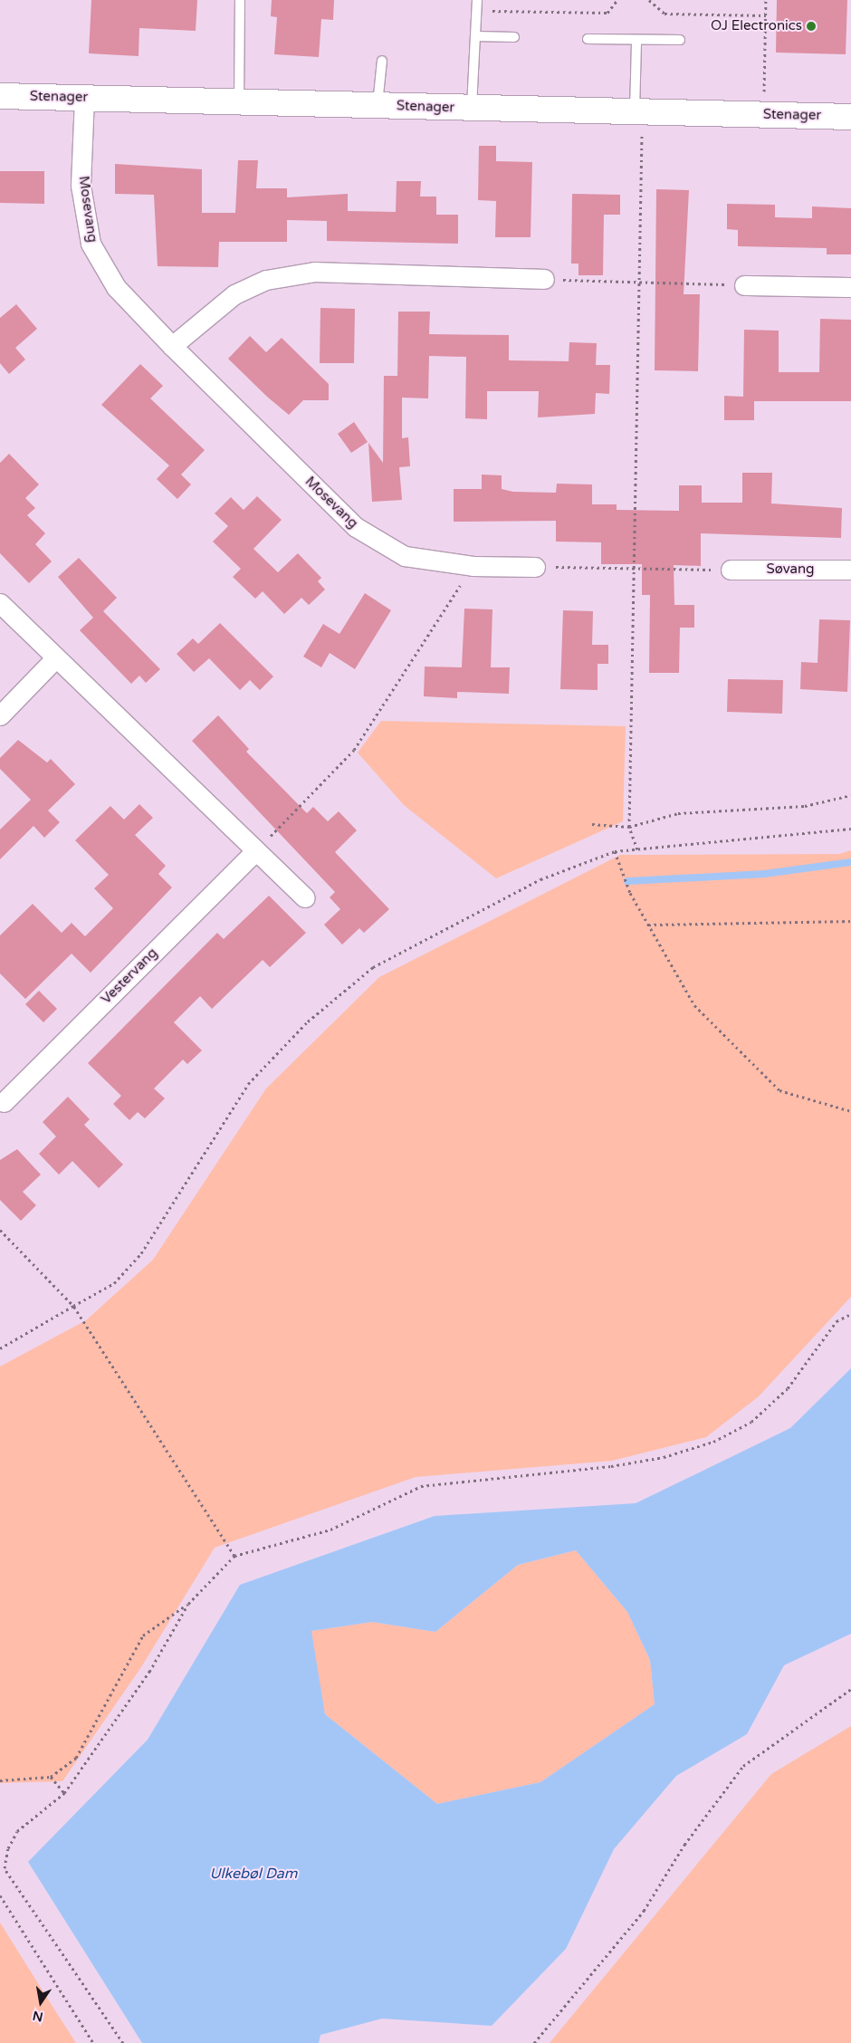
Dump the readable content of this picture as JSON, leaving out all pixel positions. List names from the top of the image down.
{
  "streets": {
    "street": [
      "Stenager",
      "Mosevang",
      "Søvang",
      "Vestervang"
    ]
  },
  "crossings": [
    ["Stenager", "Mosevang"]
  ],
  "water": ["Ulkebøl Dam"],
  "places": ["OJ Electronics"],
  "north": "bottom"
}
